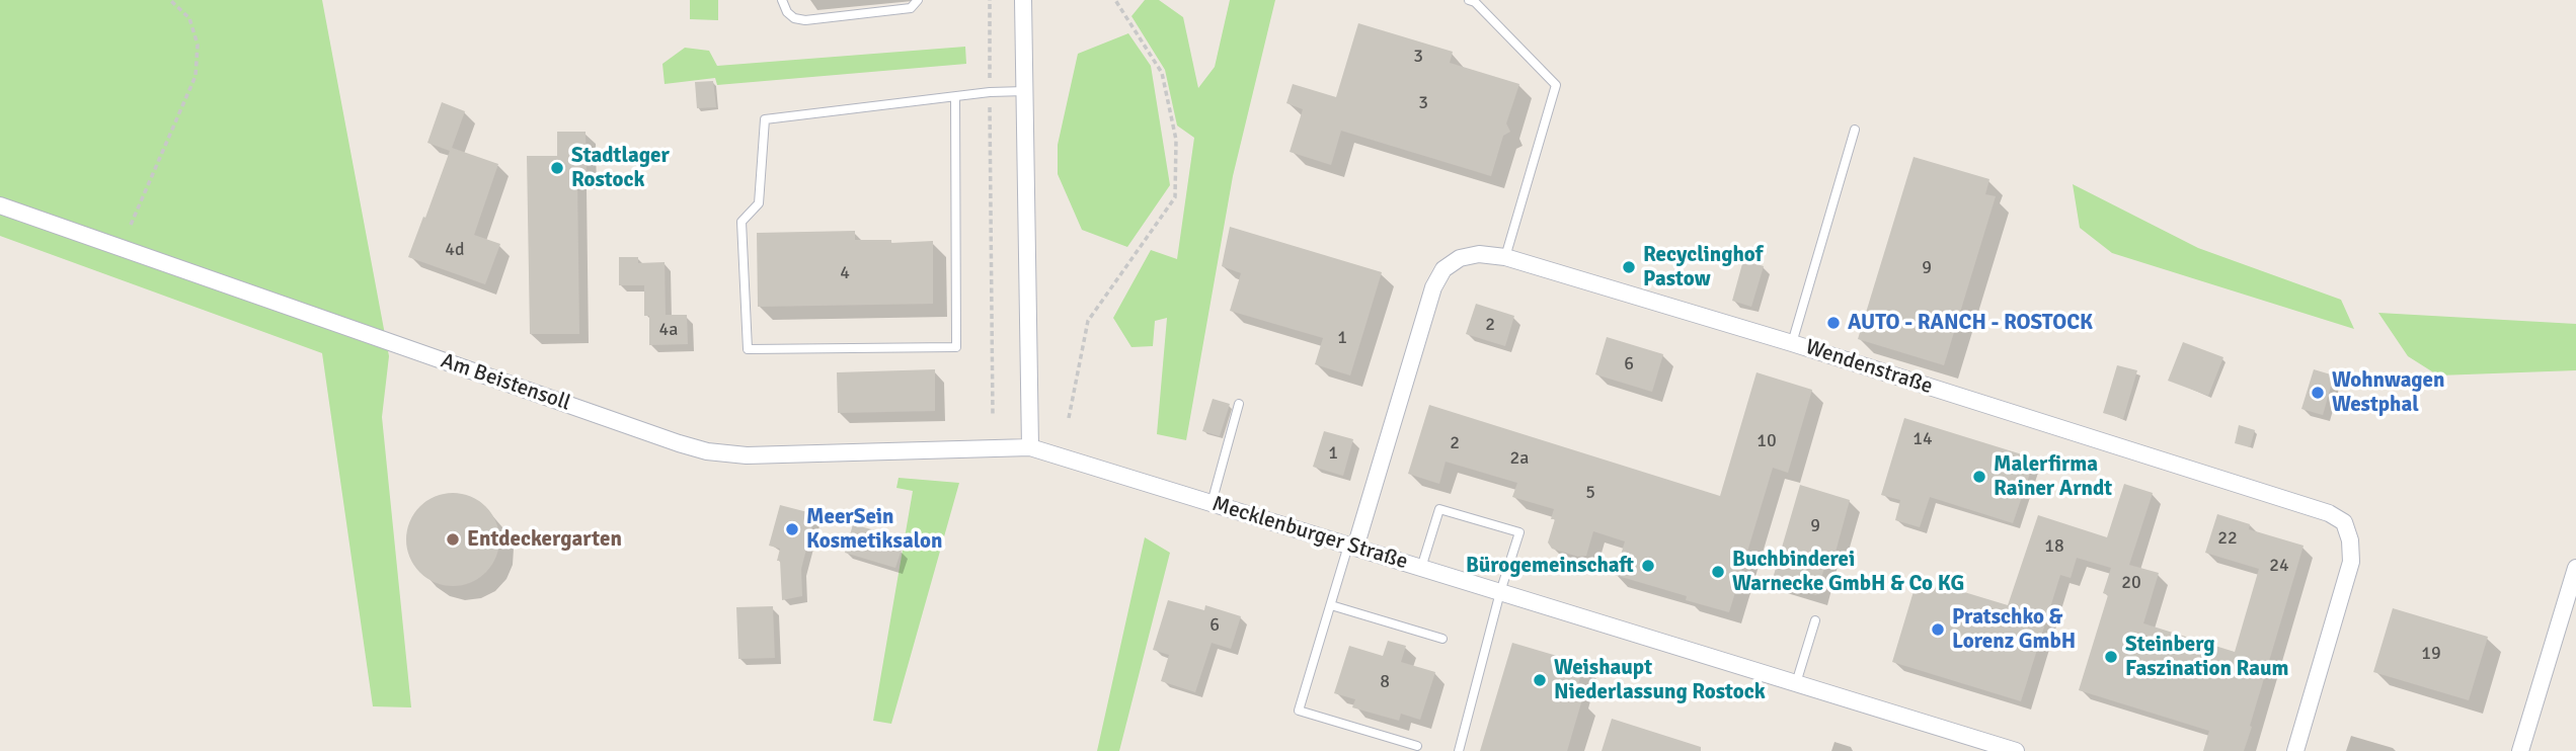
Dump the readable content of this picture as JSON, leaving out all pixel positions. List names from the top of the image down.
{
  "streets": {
    "street": ["Wendenstraße", "Am Beistensoll", "Mecklenburger Straße"]
  },
  "crossings": [
    ["Wendenstraße", "Mecklenburger Straße"],
    ["Am Beistensoll", "Mecklenburger Straße"]
  ],
  "places": [
    "Stadtlager Rostock",
    "Recyclinghof Pastow",
    "AUTO - RANCH - ROSTOCK",
    "Wohnwagen Westphal",
    "Malerfirma Rainer Arndt",
    "MeerSein Kosmetiksalon",
    "Entdeckergarten",
    "Bürogemeinschaft",
    "Buchbinderei Warnecke GmbH & Co KG",
    "Pratschko & Lorenz GmbH",
    "Steinberg Faszination Raum",
    "Weishaupt Niederlassung Rostock"
  ],
  "house_numbers": [
    "3",
    "3",
    "4d",
    "9",
    "4",
    "2",
    "4a",
    "1",
    "6",
    "14",
    "10",
    "2",
    "1",
    "2a",
    "5",
    "9",
    "22",
    "18",
    "24",
    "20",
    "6",
    "19",
    "8"
  ]
}
